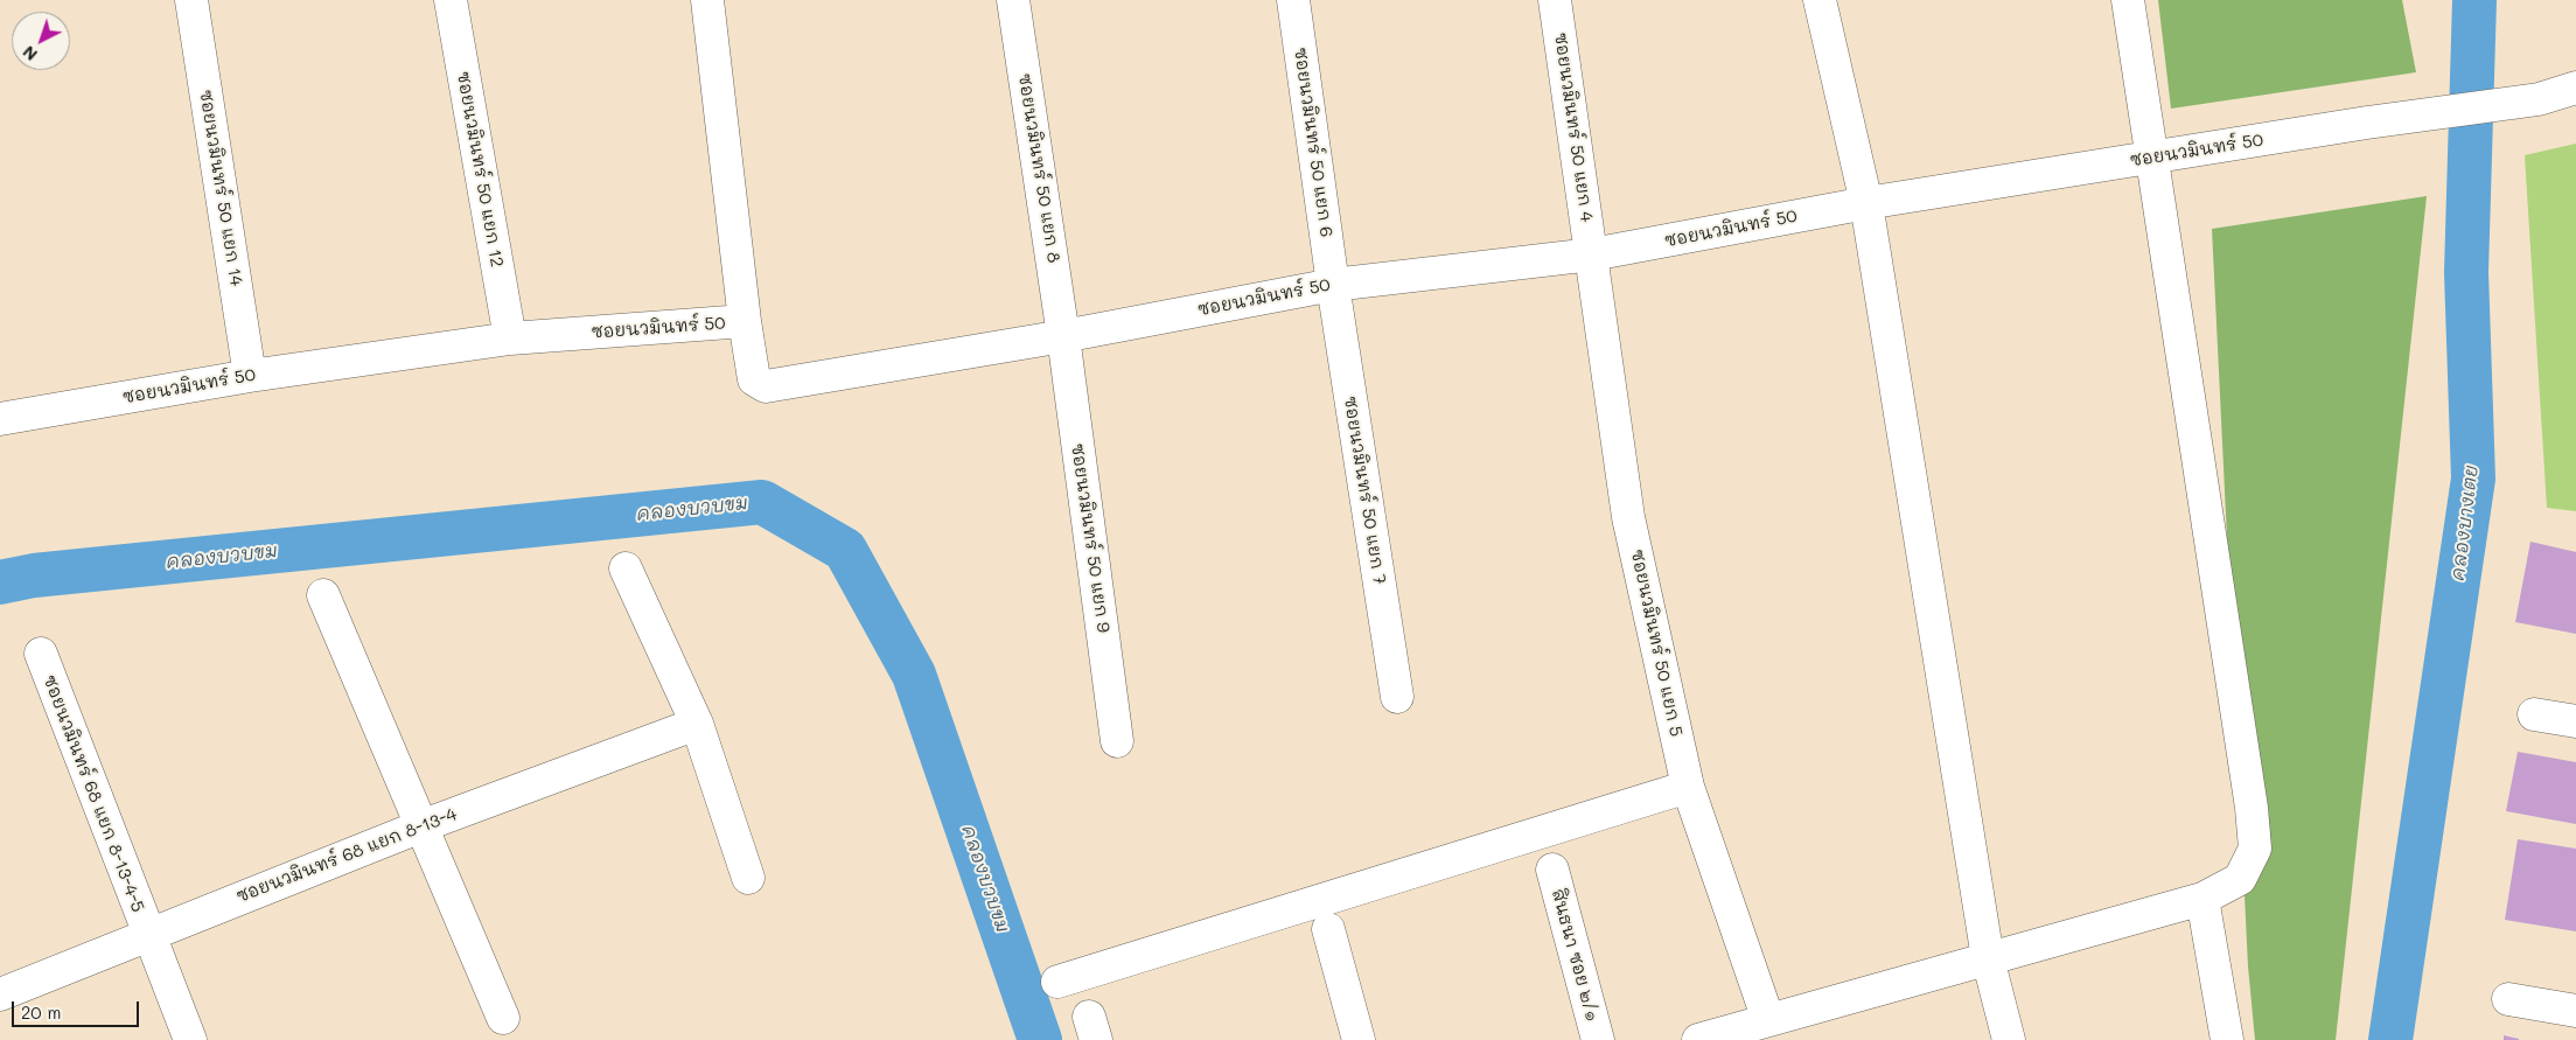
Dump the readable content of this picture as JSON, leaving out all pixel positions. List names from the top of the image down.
{
  "streets": {
    "street": [
      "ซอยนวมินทร์ 50 แยก 4",
      "ซอยนวมินทร์ 50 แยก 6",
      "ซอยนวมินทร์ 50",
      "ซอยนวมินทร์ 50 แยก 8",
      "ซอยนวมินทร์ 50 แยก 12",
      "ซอยนวมินทร์ 50 แยก 14",
      "ซอยนวมินทร์ 50 แยก 7",
      "ซอยนวมินทร์ 50 แยก 9",
      "ซอยนวมินทร์ 50 แยก 5",
      "ซอยนวมินทร์ 68 แยก 8-13-4-5",
      "ซอยนวมินทร์ 68 แยก 8-13-4",
      "สินธนา ซอย ๒/๑"
    ]
  },
  "crossings": [
    ["ซอยนวมินทร์ 50 แยก 4", "ซอยนวมินทร์ 50"],
    ["ซอยนวมินทร์ 50 แยก 4", "ซอยนวมินทร์ 50 แยก 5"],
    ["ซอยนวมินทร์ 50 แยก 6", "ซอยนวมินทร์ 50"],
    ["ซอยนวมินทร์ 50 แยก 6", "ซอยนวมินทร์ 50 แยก 7"],
    ["ซอยนวมินทร์ 50", "ซอยนวมินทร์ 50 แยก 8"],
    ["ซอยนวมินทร์ 50", "ซอยนวมินทร์ 50 แยก 12"],
    ["ซอยนวมินทร์ 50", "ซอยนวมินทร์ 50 แยก 14"],
    ["ซอยนวมินทร์ 50", "ซอยนวมินทร์ 50 แยก 7"],
    ["ซอยนวมินทร์ 50", "ซอยนวมินทร์ 50 แยก 9"],
    ["ซอยนวมินทร์ 50", "ซอยนวมินทร์ 50 แยก 5"],
    ["ซอยนวมินทร์ 50 แยก 8", "ซอยนวมินทร์ 50 แยก 9"],
    ["ซอยนวมินทร์ 68 แยก 8-13-4-5", "ซอยนวมินทร์ 68 แยก 8-13-4"]
  ],
  "water": ["คลองบวบขม", "คลองบางเตย"],
  "scale_bar": "20 m",
  "north": "bottom left"
}
